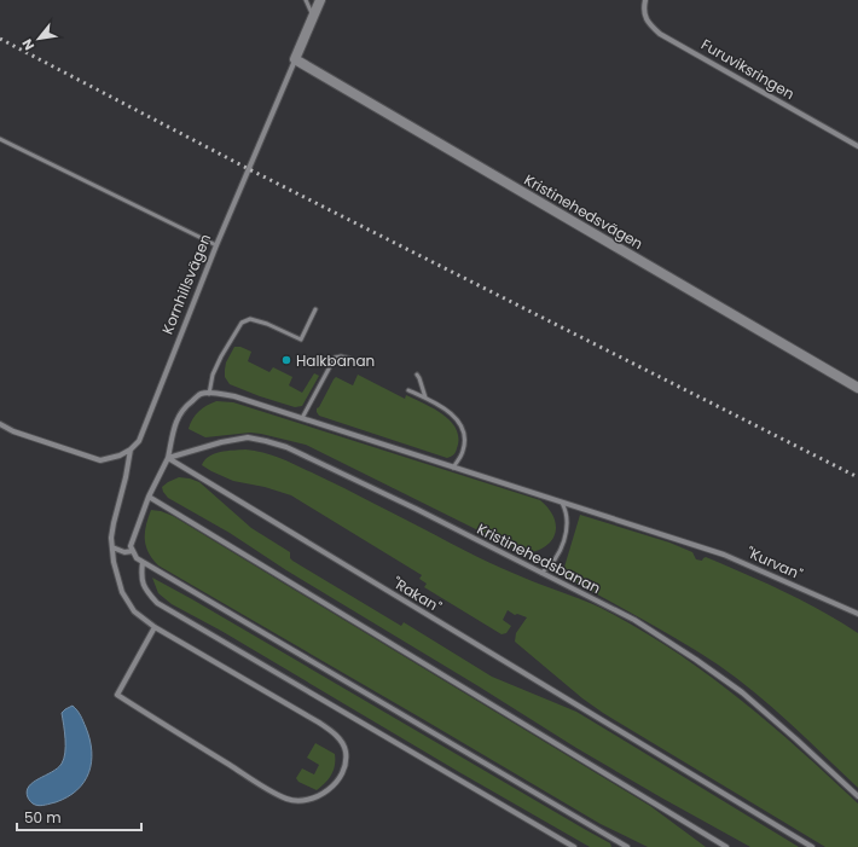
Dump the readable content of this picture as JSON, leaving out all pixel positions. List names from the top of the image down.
{
  "streets": {
    "street": [
      "Furuviksringen",
      "Kristinehedsvägen",
      "Kornhillsvägen",
      "Kristinehedsbanan",
      "\"Kurvan\"",
      "\"Rakan\""
    ]
  },
  "crossings": [
    ["Kristinehedsvägen", "Kornhillsvägen"],
    ["Kristinehedsbanan", "\"Rakan\""]
  ],
  "places": ["Halkbanan"],
  "scale_bar": "50 m",
  "north": "bottom left"
}
